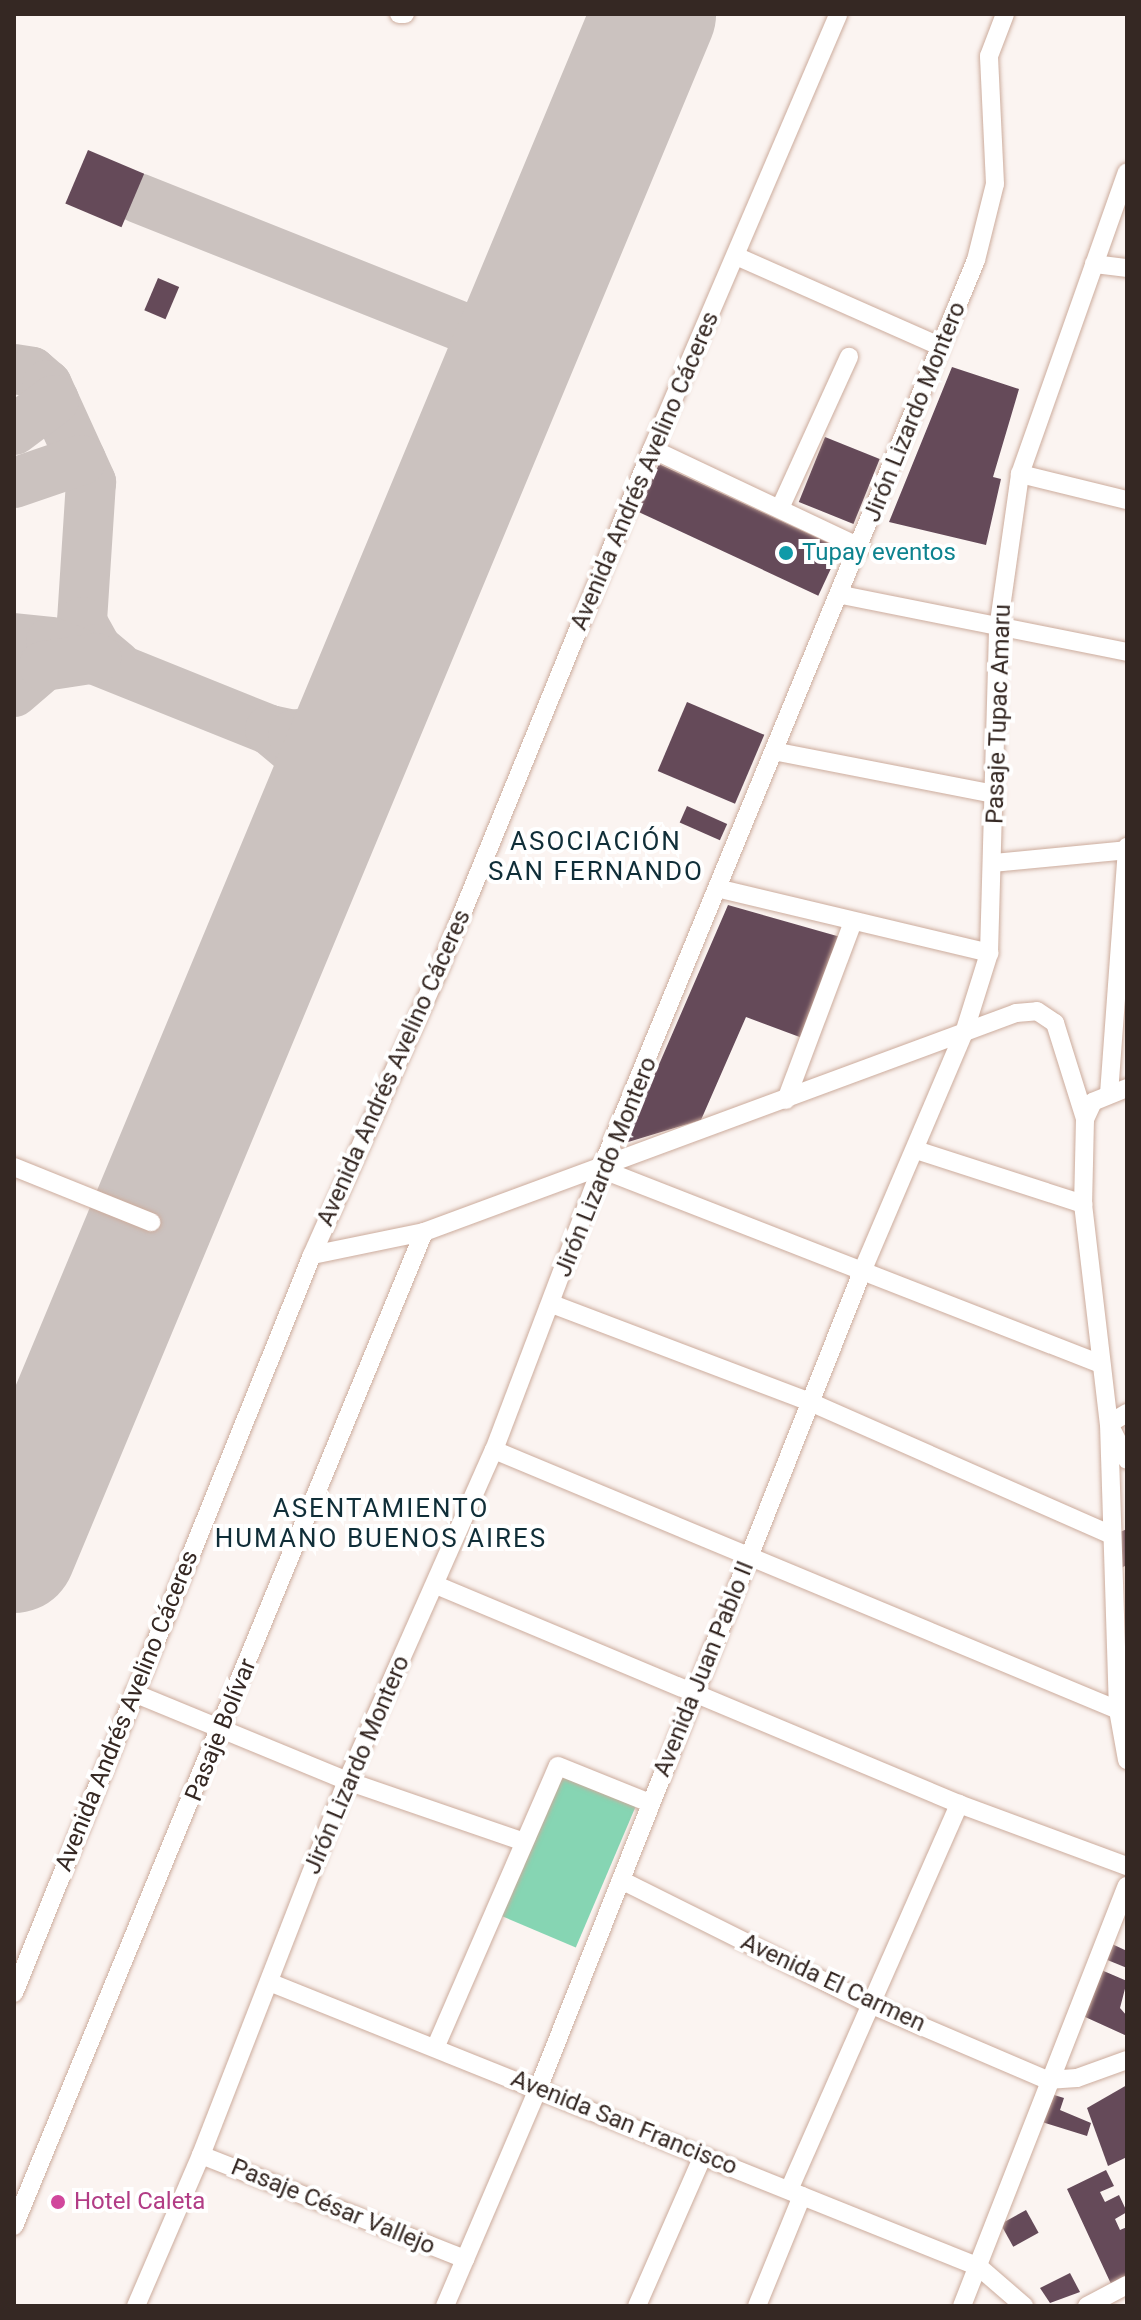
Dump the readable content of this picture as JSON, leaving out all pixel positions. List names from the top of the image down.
{
  "streets": {
    "street": [
      "Jirón Lizardo Montero",
      "Avenida Andrés Avelino Cáceres",
      "Pasaje Tupac Amaru",
      "Avenida Juan Pablo II",
      "Pasaje Bolívar",
      "Avenida El Carmen",
      "Avenida San Francisco",
      "Pasaje César Vallejo"
    ]
  },
  "crossings": [
    ["Jirón Lizardo Montero", "Avenida San Francisco"],
    ["Jirón Lizardo Montero", "Pasaje César Vallejo"],
    ["Pasaje Tupac Amaru", "Avenida Juan Pablo II"],
    ["Avenida Juan Pablo II", "Avenida El Carmen"],
    ["Avenida Juan Pablo II", "Avenida San Francisco"],
    ["Avenida Juan Pablo II", "Pasaje César Vallejo"]
  ],
  "districts": ["ASOCIACIÓN SAN FERNANDO", "ASENTAMIENTO HUMANO BUENOS AIRES"],
  "places": ["Tupay eventos", "Hotel Caleta"]
}
